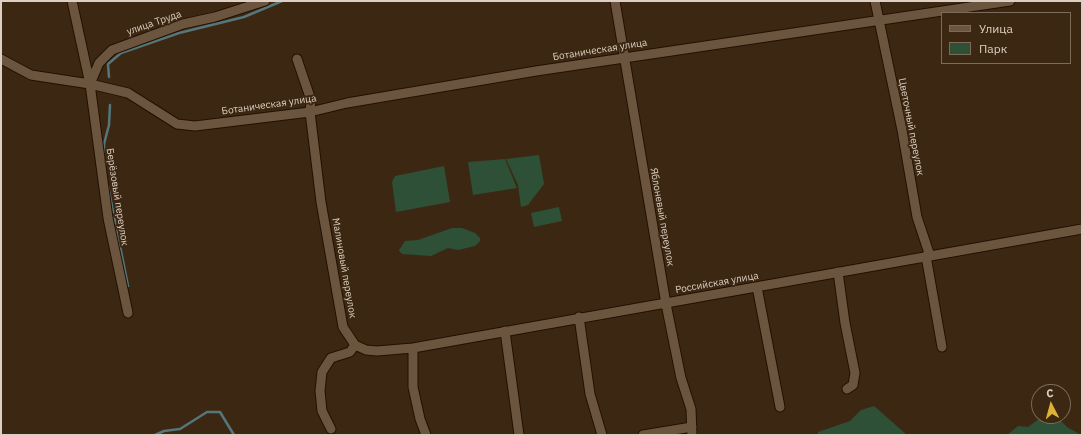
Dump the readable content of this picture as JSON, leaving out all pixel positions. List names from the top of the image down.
{
  "streets": {
    "street": [
      "улица Труда",
      "Ботаническая улица",
      "Цветочный переулок",
      "Берёзовый переулок",
      "Яблоневый переулок",
      "Малиновый переулок",
      "Российская улица"
    ]
  },
  "crossings": [
    ["улица Труда", "Ботаническая улица"],
    ["улица Труда", "Берёзовый переулок"],
    ["Ботаническая улица", "Цветочный переулок"],
    ["Ботаническая улица", "Берёзовый переулок"],
    ["Ботаническая улица", "Яблоневый переулок"],
    ["Ботаническая улица", "Малиновый переулок"],
    ["Цветочный переулок", "Российская улица"],
    ["Яблоневый переулок", "Российская улица"],
    ["Малиновый переулок", "Российская улица"]
  ],
  "legend": ["Улица", "Парк"],
  "north": "top"
}
